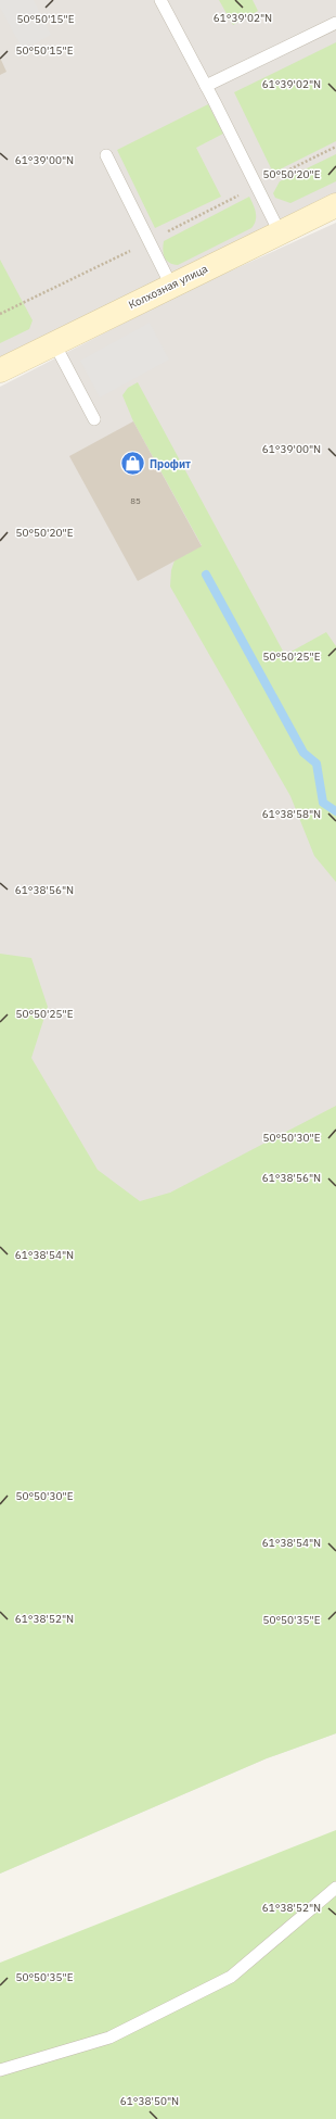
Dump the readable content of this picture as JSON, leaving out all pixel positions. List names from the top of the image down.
{
  "streets": {
    "street": ["Колхозная улица"]
  },
  "places": {
    "shop": ["Профит"]
  },
  "house_numbers": ["85"],
  "coordinates": [
    "61°39'02\"N",
    "50°50'15\"E",
    "61°39'00\"N",
    "50°50'20\"E",
    "50°50'25\"E",
    "61°38'58\"N",
    "61°38'56\"N",
    "50°50'30\"E",
    "61°38'54\"N",
    "61°38'52\"N",
    "50°50'35\"E",
    "61°38'50\"N"
  ]
}
